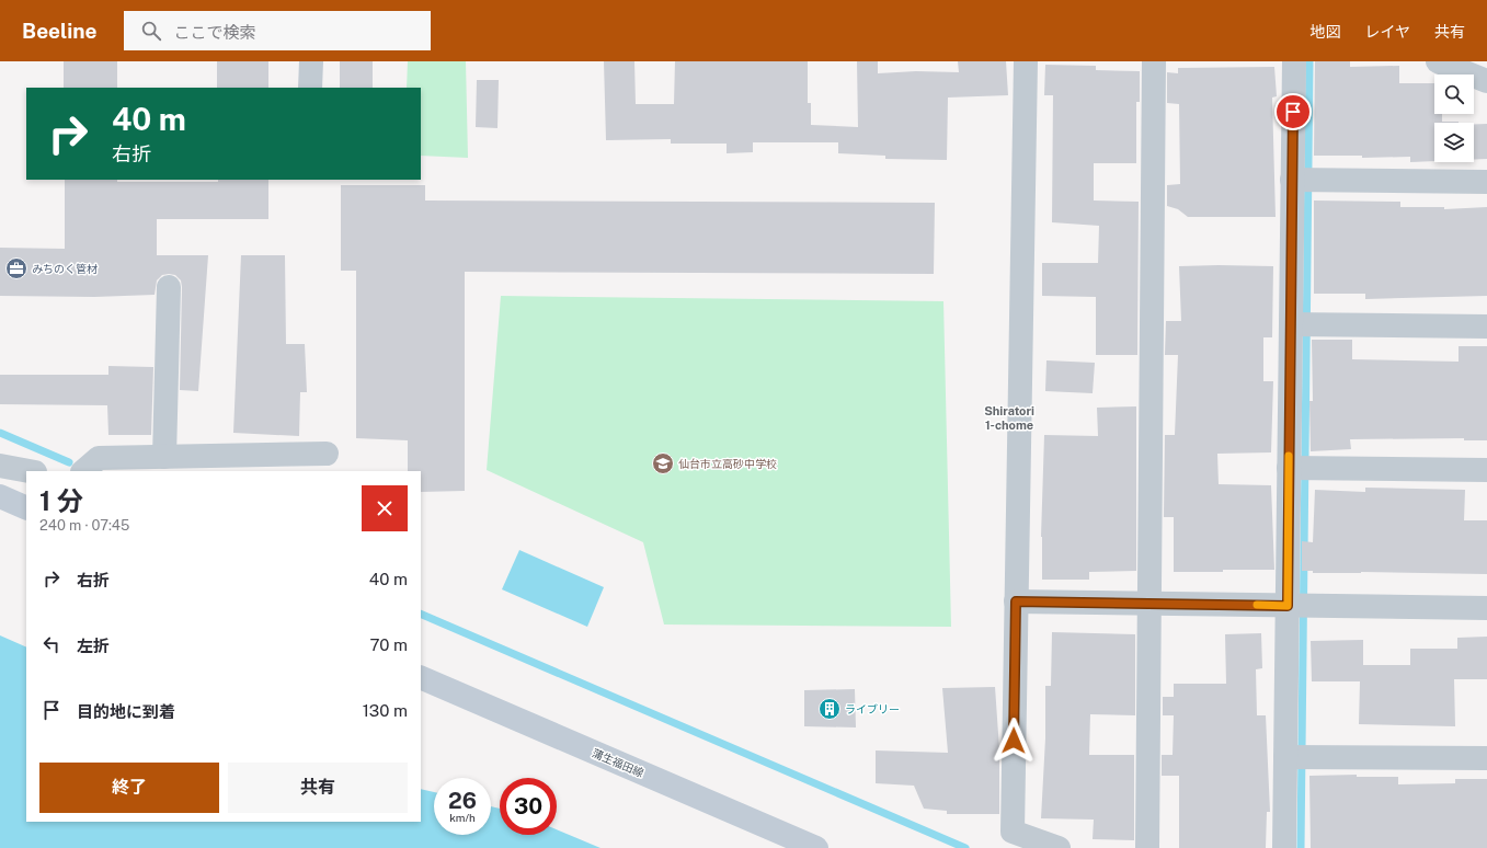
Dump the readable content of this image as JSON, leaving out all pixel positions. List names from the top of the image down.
{
  "streets": {
    "main road": ["蒲生福田線"]
  },
  "districts": ["Shiratori 1-chome"],
  "places": {
    "office": ["みちのく管材"],
    "school or university": ["仙台市立高砂中学校"],
    "building": ["ライブリー"]
  },
  "page": {
    "header": "Beeline",
    "search": "ここで検索",
    "nav": ["地図", "レイヤ", "共有"],
    "turn": ["40 m", "右折"],
    "heading": ["1 分", "240 m · 07:45"],
    "list": [
      {
        "name": "右折",
        "value": "40 m"
      },
      {
        "name": "左折",
        "value": "70 m"
      },
      {
        "name": "目的地に到着",
        "value": "130 m"
      }
    ],
    "buttons": ["終了", "共有"],
    "speed": "26 km/h",
    "limit": "30"
  }
}
